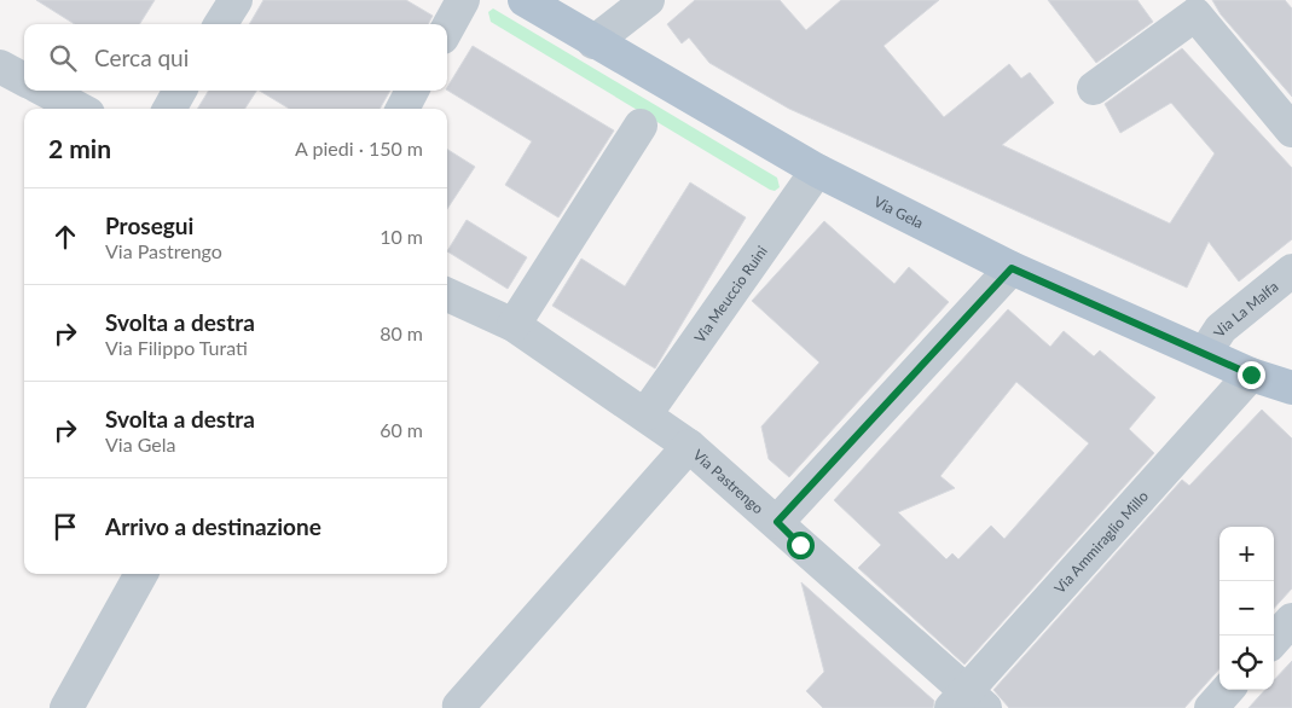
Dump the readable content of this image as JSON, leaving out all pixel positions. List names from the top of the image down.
{
  "streets": {
    "main road": ["Via Gela"],
    "street": [
      "Via Meuccio Ruini",
      "Via La Malfa",
      "Via Pastrengo",
      "Via Ammiraglio Millo"
    ]
  },
  "crossings": [
    ["Via Gela", "Via Meuccio Ruini"],
    ["Via Gela", "Via La Malfa"],
    ["Via Gela", "Via Ammiraglio Millo"],
    ["Via Meuccio Ruini", "Via Pastrengo"],
    ["Via Pastrengo", "Via Ammiraglio Millo"]
  ],
  "page": {
    "search": "Cerca qui",
    "heading": ["2 min", "A piedi · 150 m"],
    "list": [
      ["Prosegui", "Via Pastrengo", "10 m"],
      ["Svolta a destra", "Via Filippo Turati", "80 m"],
      ["Svolta a destra", "Via Gela", "60 m"],
      "Arrivo a destinazione"
    ],
    "map_buttons": ["+", "−"]
  }
}
